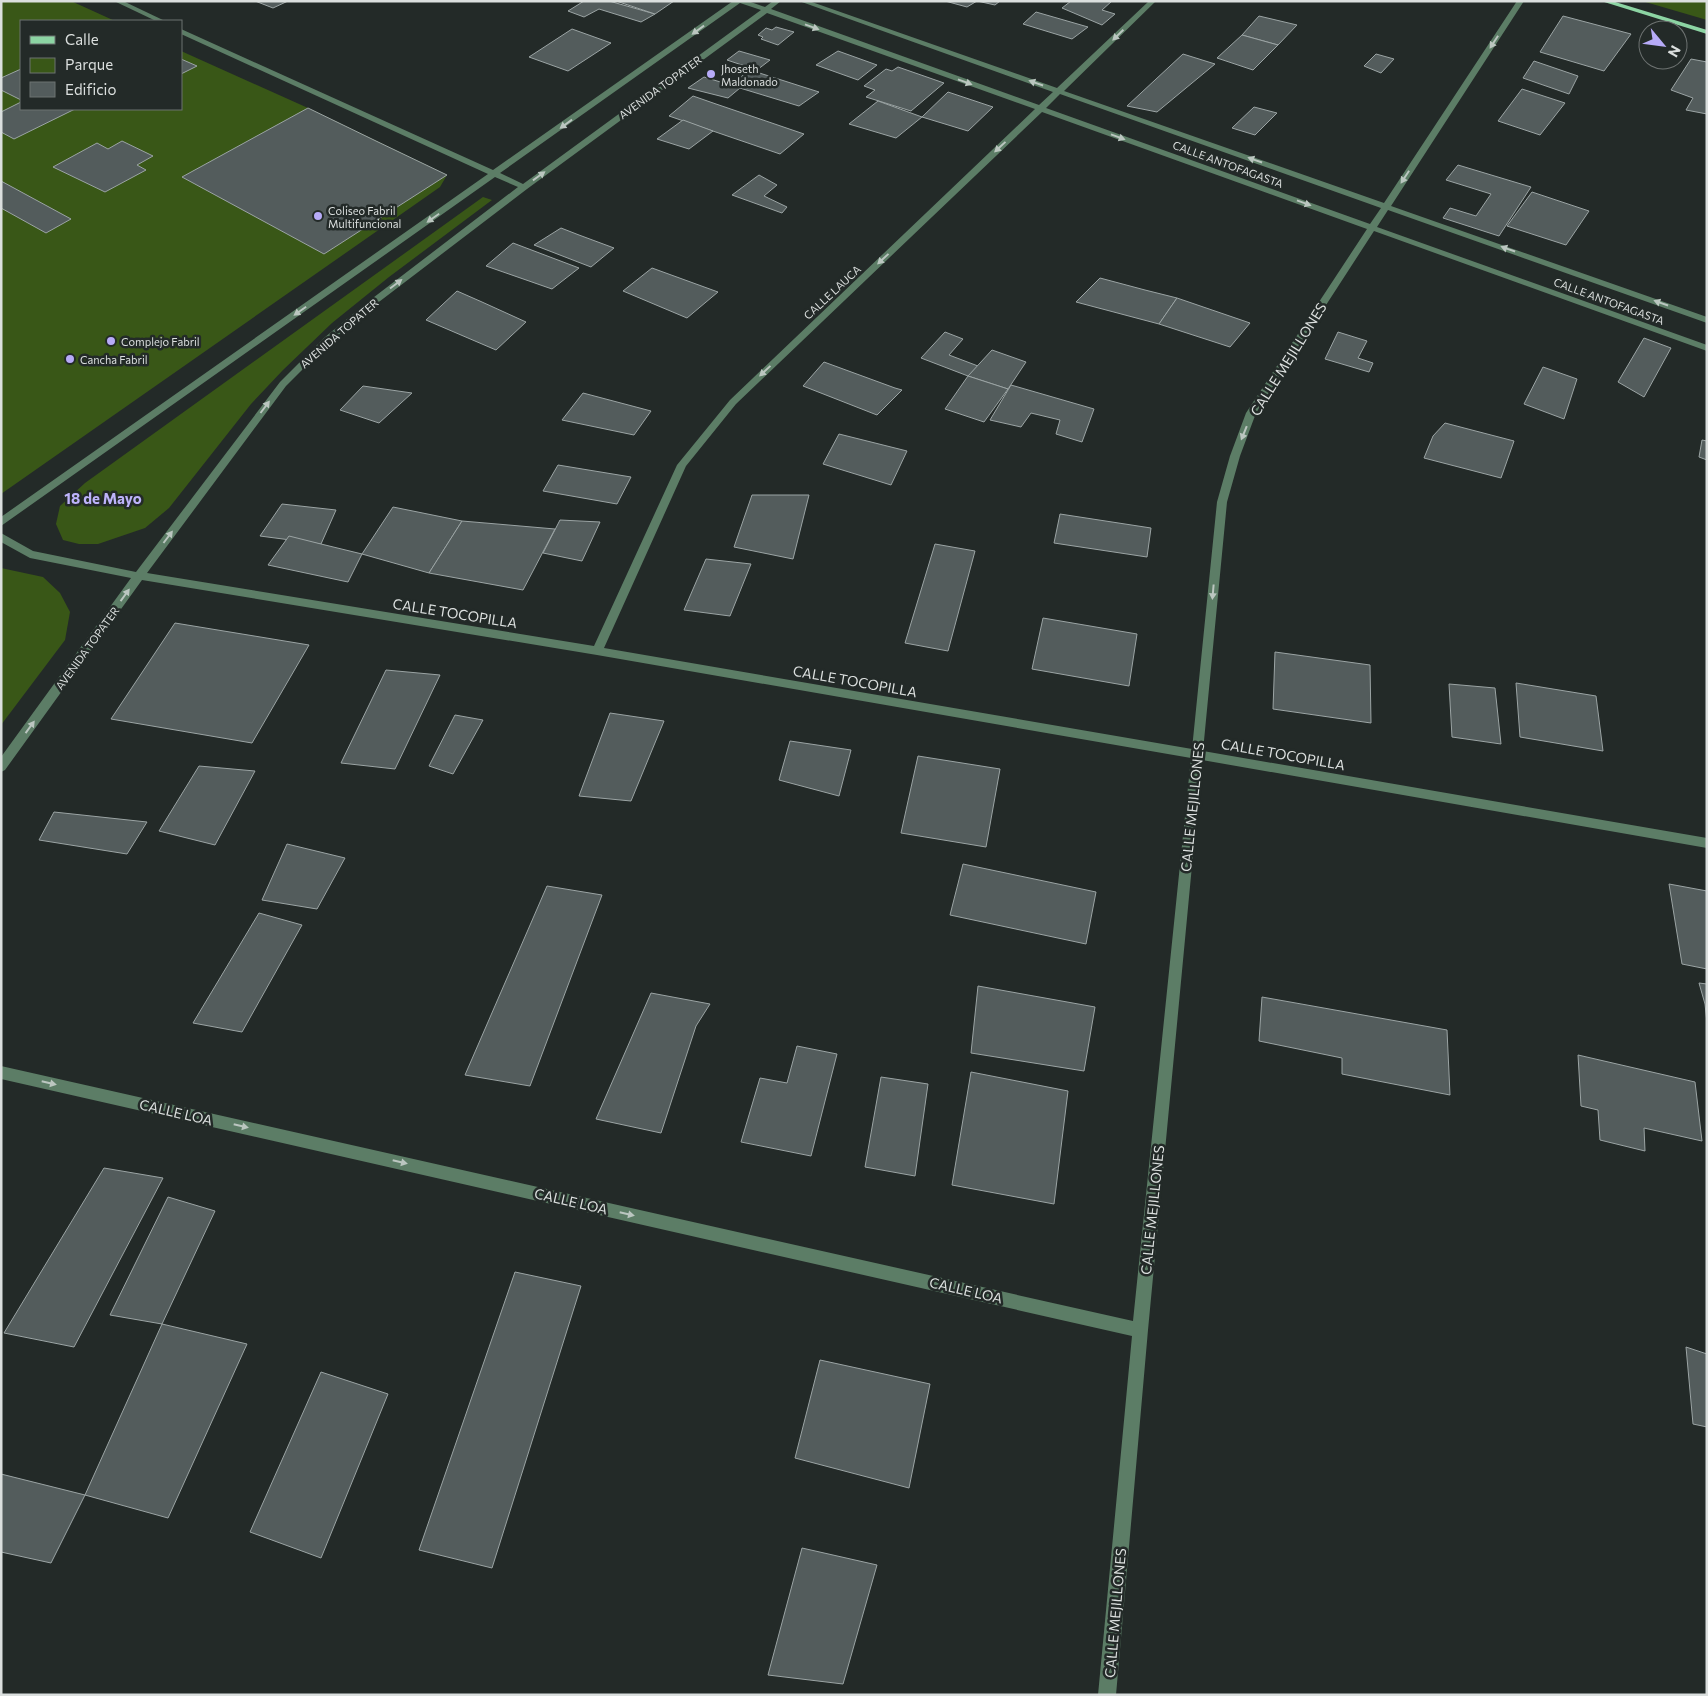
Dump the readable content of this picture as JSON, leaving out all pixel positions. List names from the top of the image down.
{
  "streets": {
    "street": [
      "AVENIDA TOPATER",
      "CALLE ANTOFAGASTA",
      "CALLE LAUCA",
      "CALLE MEJILLONES",
      "CALLE TOCOPILLA",
      "CALLE LOA"
    ]
  },
  "crossings": [
    ["AVENIDA TOPATER", "CALLE ANTOFAGASTA"],
    ["AVENIDA TOPATER", "CALLE TOCOPILLA"],
    ["CALLE ANTOFAGASTA", "CALLE LAUCA"],
    ["CALLE ANTOFAGASTA", "CALLE MEJILLONES"],
    ["CALLE LAUCA", "CALLE TOCOPILLA"],
    ["CALLE MEJILLONES", "CALLE TOCOPILLA"],
    ["CALLE MEJILLONES", "CALLE LOA"]
  ],
  "one_way": ["CALLE LAUCA", "CALLE MEJILLONES", "CALLE LOA"],
  "districts": ["18 de Mayo"],
  "places": [
    "Jhoseth Maldonado",
    "Coliseo Fabril Multifuncional",
    "Complejo Fabril",
    "Cancha Fabril"
  ],
  "legend": ["Calle", "Parque", "Edificio"],
  "north": "bottom right"
}
